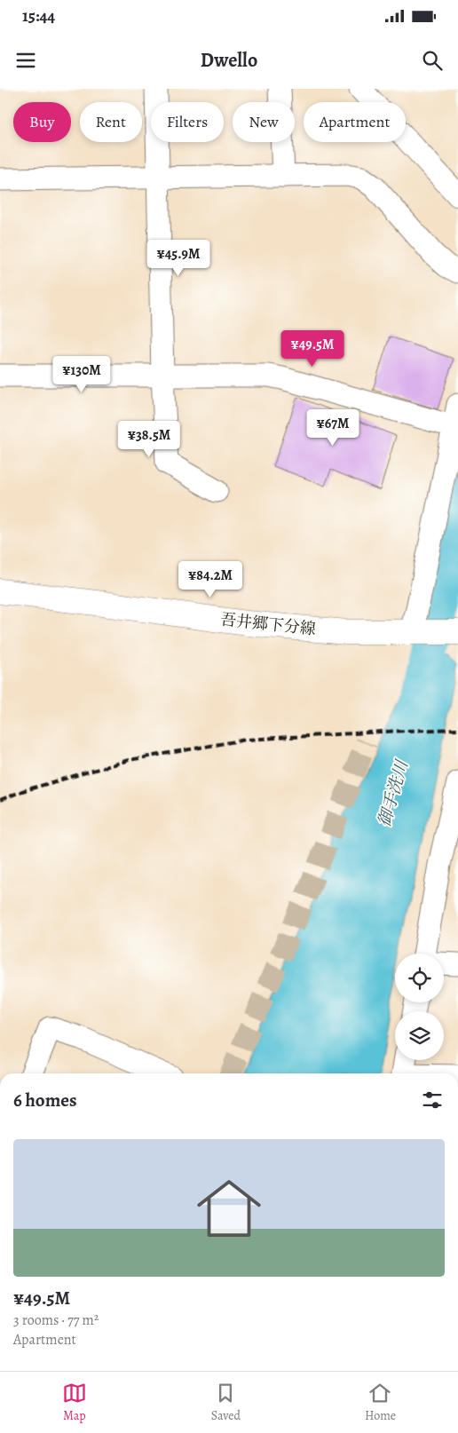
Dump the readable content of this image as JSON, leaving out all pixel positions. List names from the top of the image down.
{
  "streets": {
    "main road": ["吾井郷下分線"]
  },
  "water": ["御手洗川"],
  "page": {
    "status": "15:44",
    "header": "Dwello",
    "chip": [
      "Buy",
      "Rent",
      "Filters",
      "New",
      "Apartment"
    ],
    "price": [
      "¥45.9M",
      "¥49.5M",
      "¥130M",
      "¥67M",
      "¥38.5M",
      "¥84.2M"
    ],
    "heading": "6 homes",
    "list": [
      {
        "name": "¥49.5M",
        "note": "3 rooms · 77 m² · Apartment"
      }
    ],
    "tabs": ["Map", "Saved", "Home"]
  }
}
